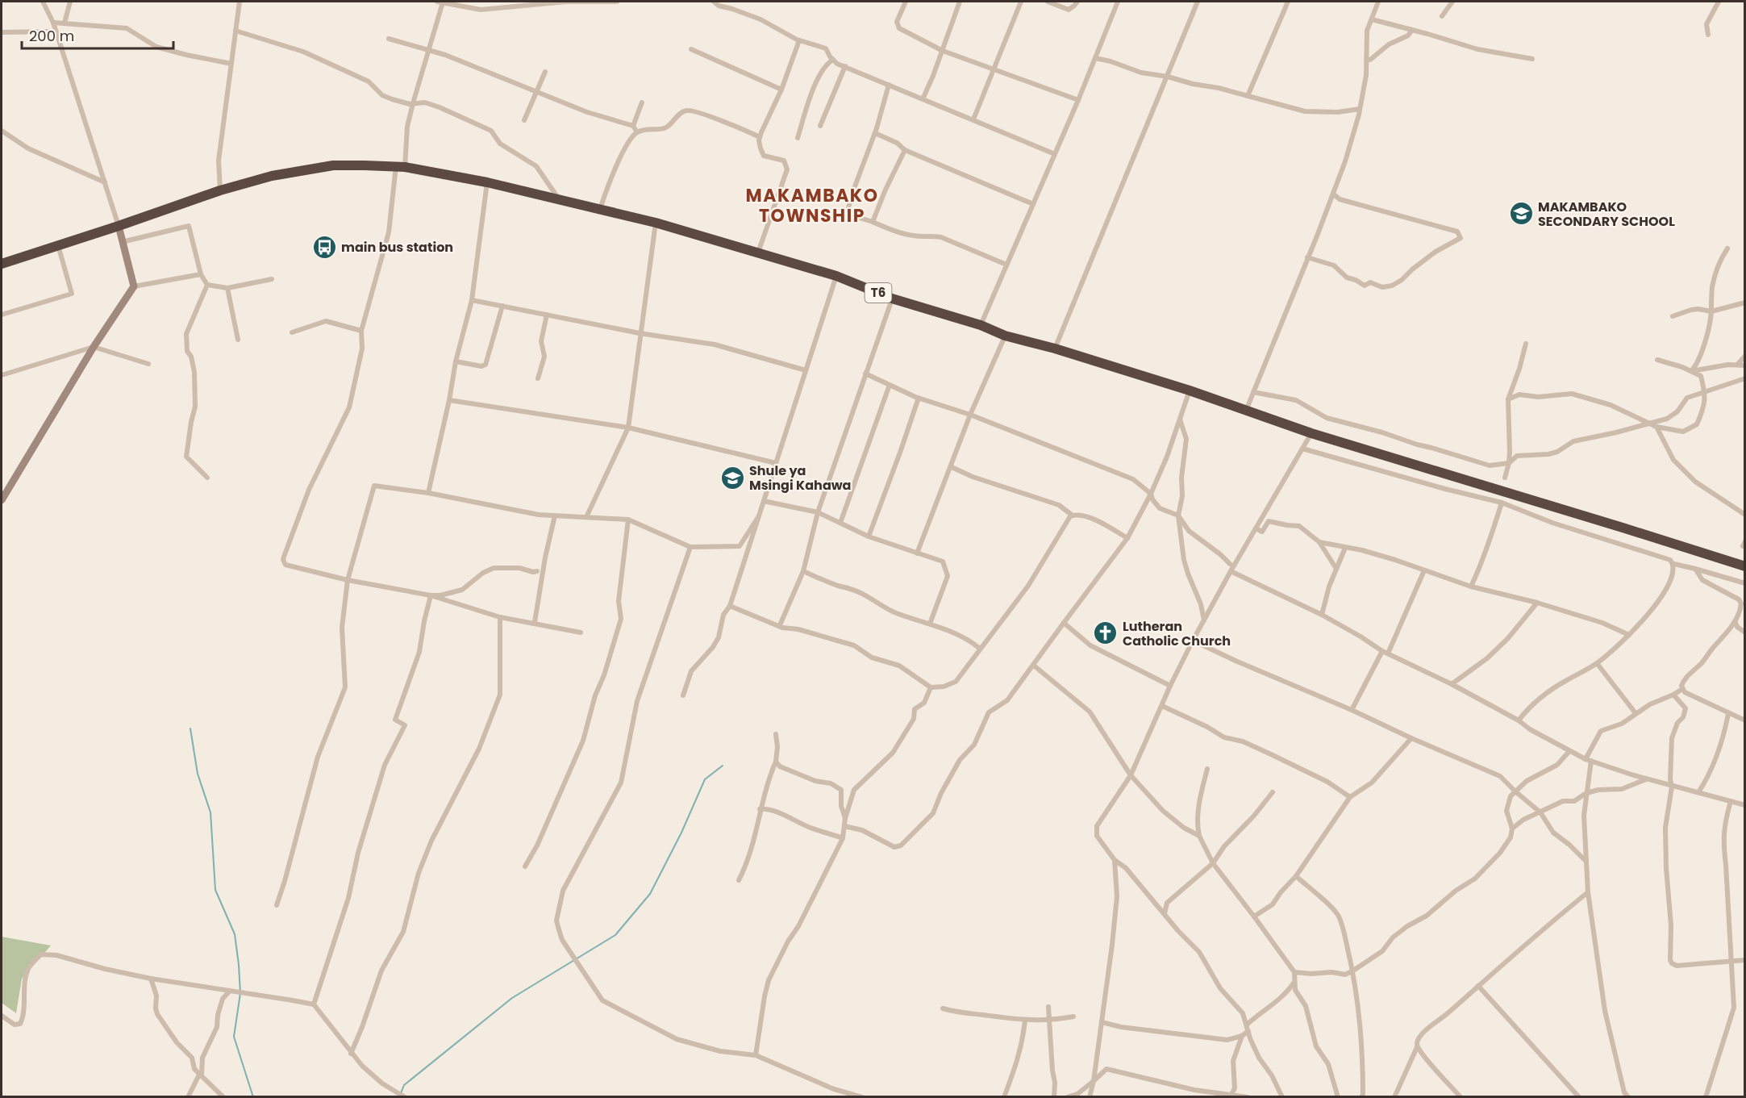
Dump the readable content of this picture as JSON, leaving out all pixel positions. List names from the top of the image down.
{
  "streets": {
    "highway": ["T6"]
  },
  "districts": ["MAKAMBAKO TOWNSHIP"],
  "places": {
    "school or university": ["MAKAMBAKO SECONDARY SCHOOL", "Shule ya Msingi Kahawa"],
    "bus stop": ["main bus station"],
    "church": ["Lutheran Catholic Church"]
  },
  "scale_bar": "200 m"
}
